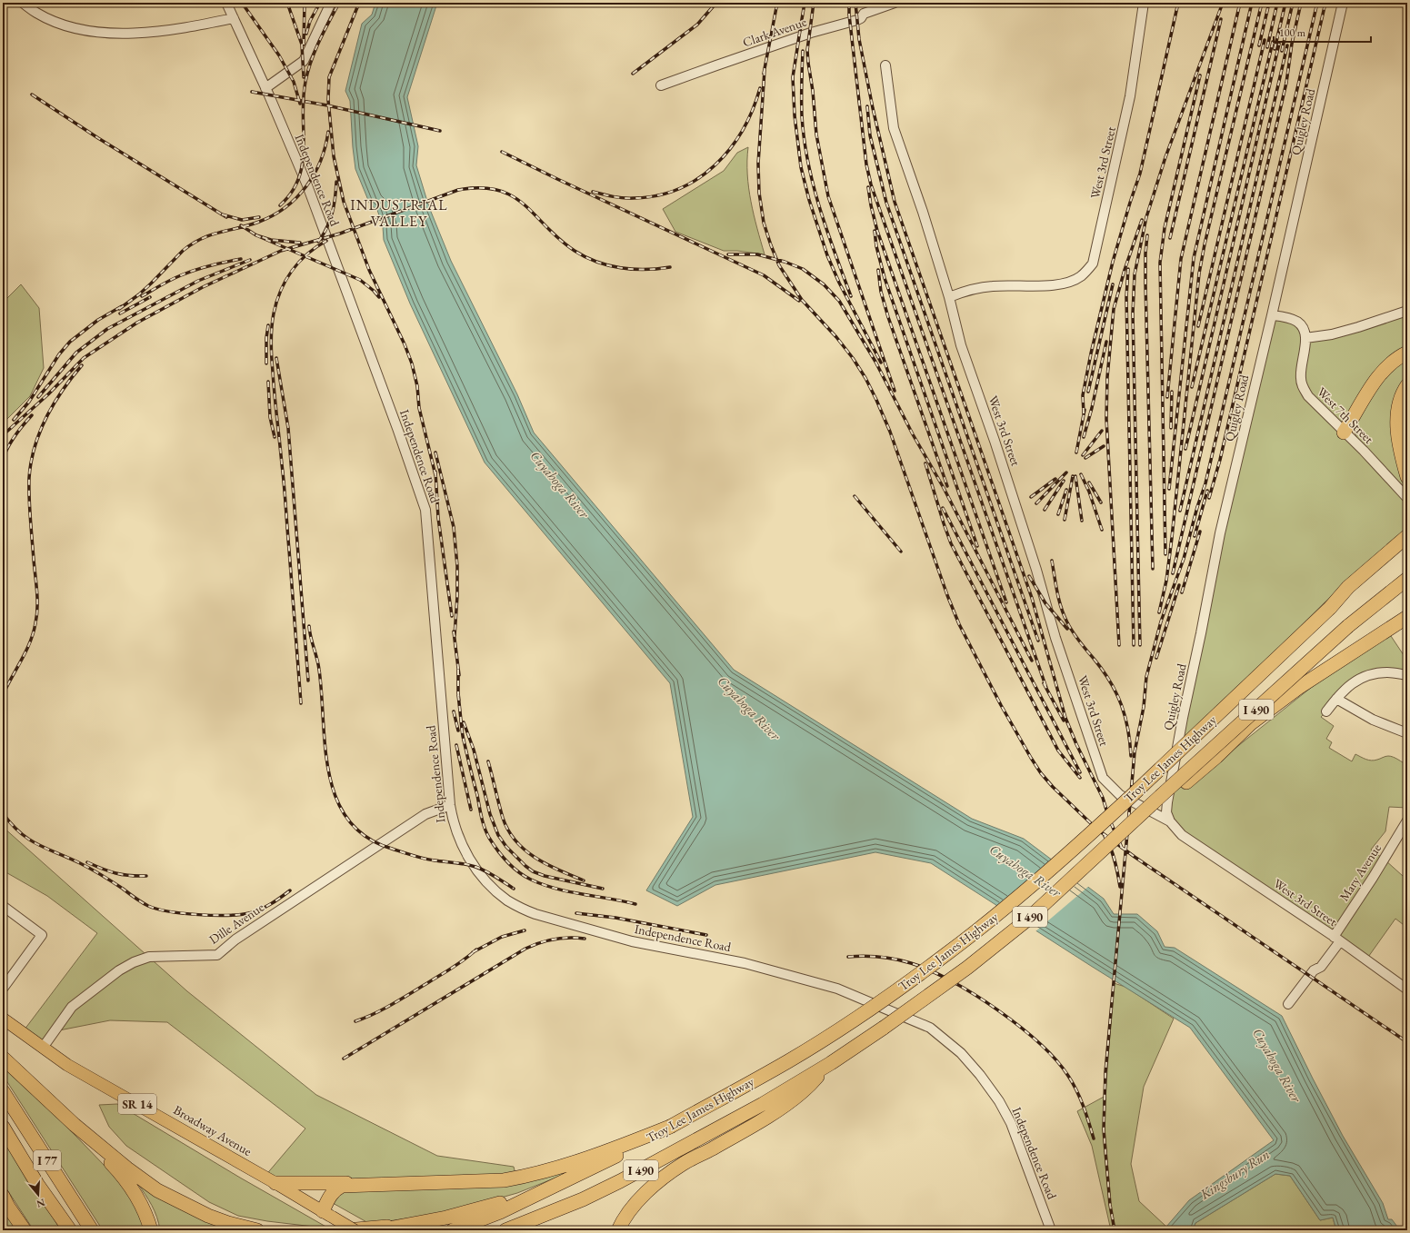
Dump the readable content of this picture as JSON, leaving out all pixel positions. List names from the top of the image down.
{
  "streets": {
    "highway": ["I 490", "Troy Lee James Highway", "I 77"],
    "main road": ["SR 14", "Broadway Avenue"],
    "street": [
      "Clark Avenue",
      "Quigley Road",
      "West 3rd Street",
      "Independence Road",
      "West 7th Street",
      "Mary Avenue",
      "Dille Avenue"
    ]
  },
  "crossings": [
    ["Quigley Road", "West 3rd Street"],
    ["West 3rd Street", "Mary Avenue"],
    ["Independence Road", "Dille Avenue"],
    ["Dille Avenue", "Broadway Avenue"]
  ],
  "districts": ["INDUSTRIAL VALLEY"],
  "water": ["Cuyahoga River", "Kingsbury Run"],
  "scale_bar": "100 m",
  "north": "bottom"
}
